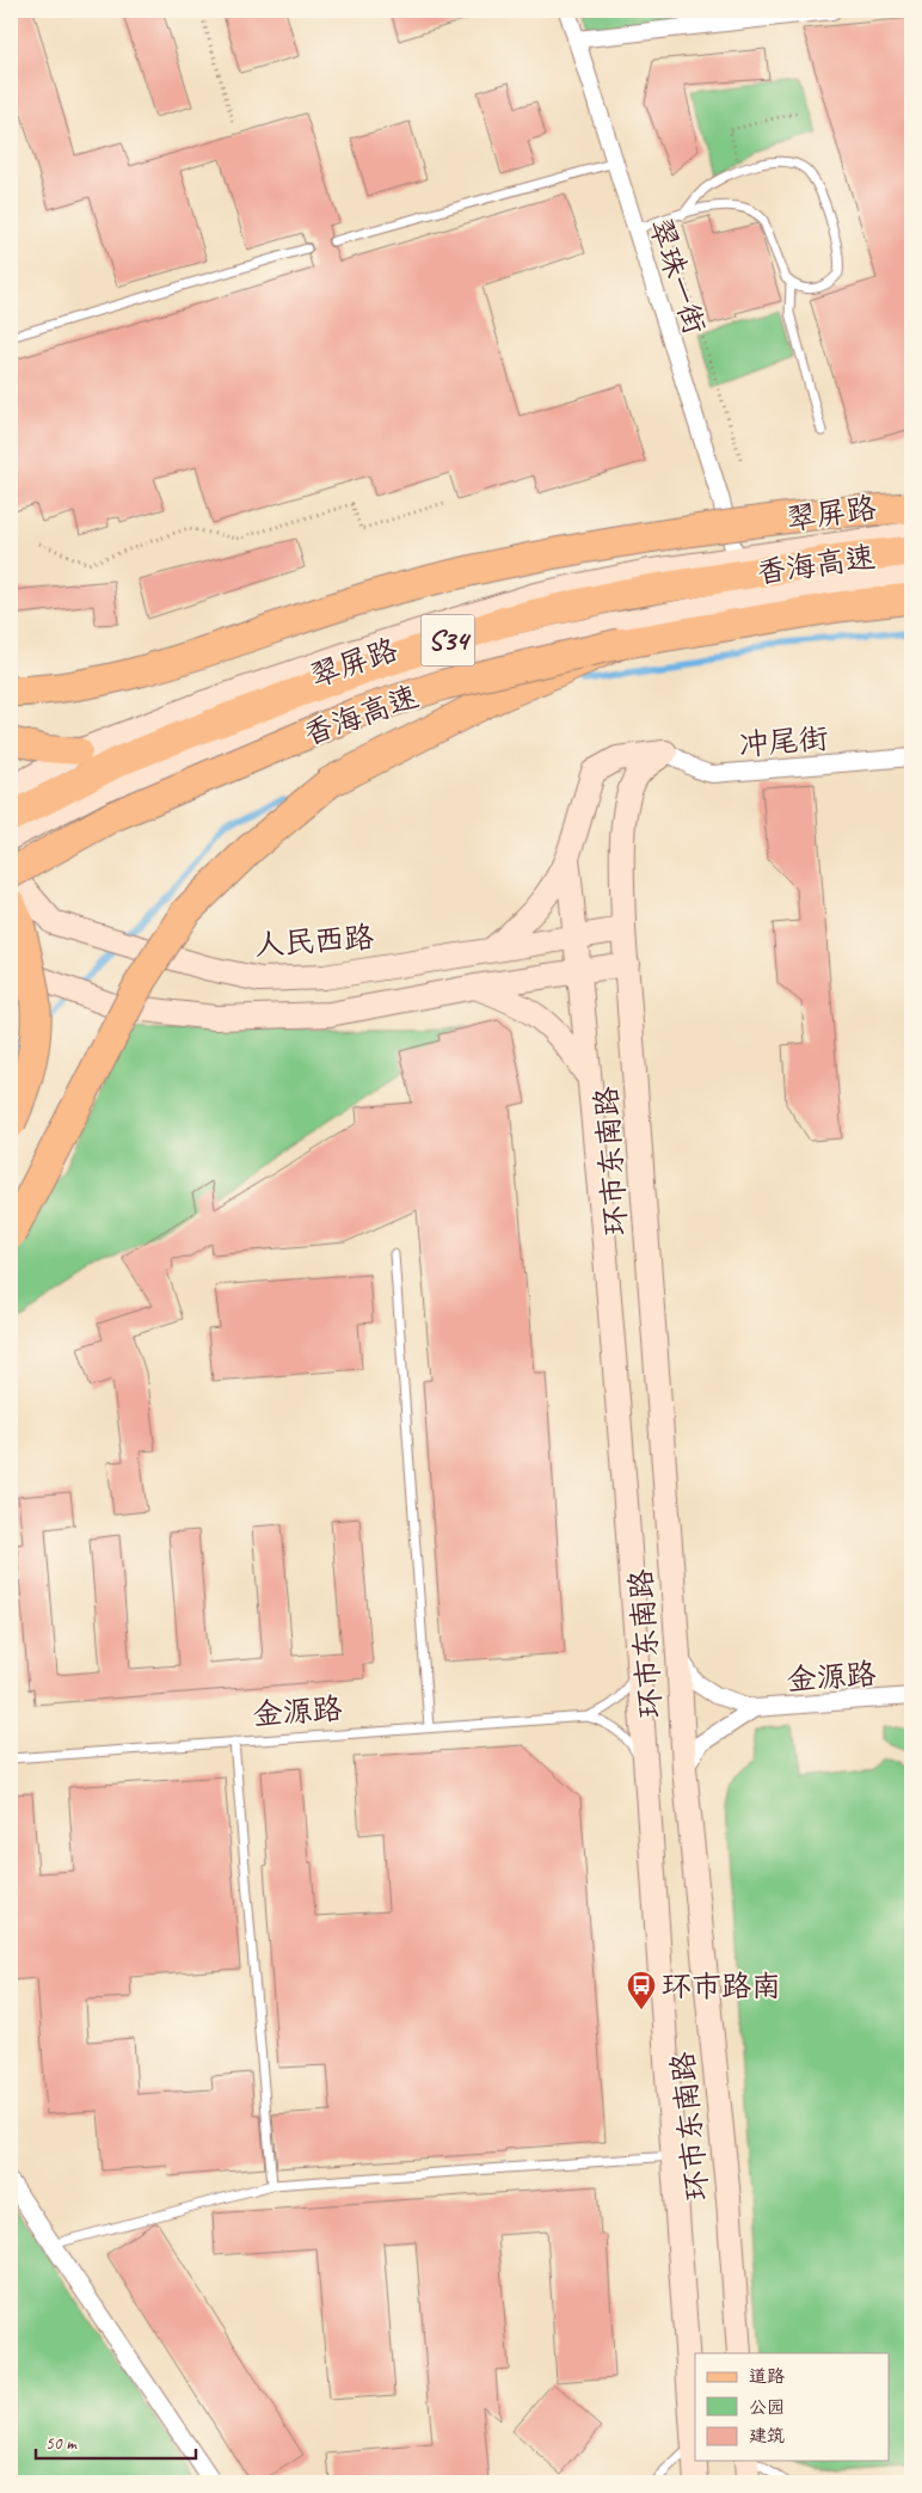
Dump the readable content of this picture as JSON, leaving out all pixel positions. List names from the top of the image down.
{
  "streets": {
    "highway": ["香海高速", "S34"],
    "main road": ["翠屏路", "人民西路", "环市东南路"],
    "street": ["翠珠一街", "冲尾街", "金源路"]
  },
  "crossings": [
    ["翠珠一街", "翠屏路"],
    ["冲尾街", "环市东南路"],
    ["人民西路", "环市东南路"]
  ],
  "places": {
    "bus stop": ["环市路南"]
  },
  "legend": ["道路", "公园", "建筑"],
  "scale_bar": "50 m"
}
